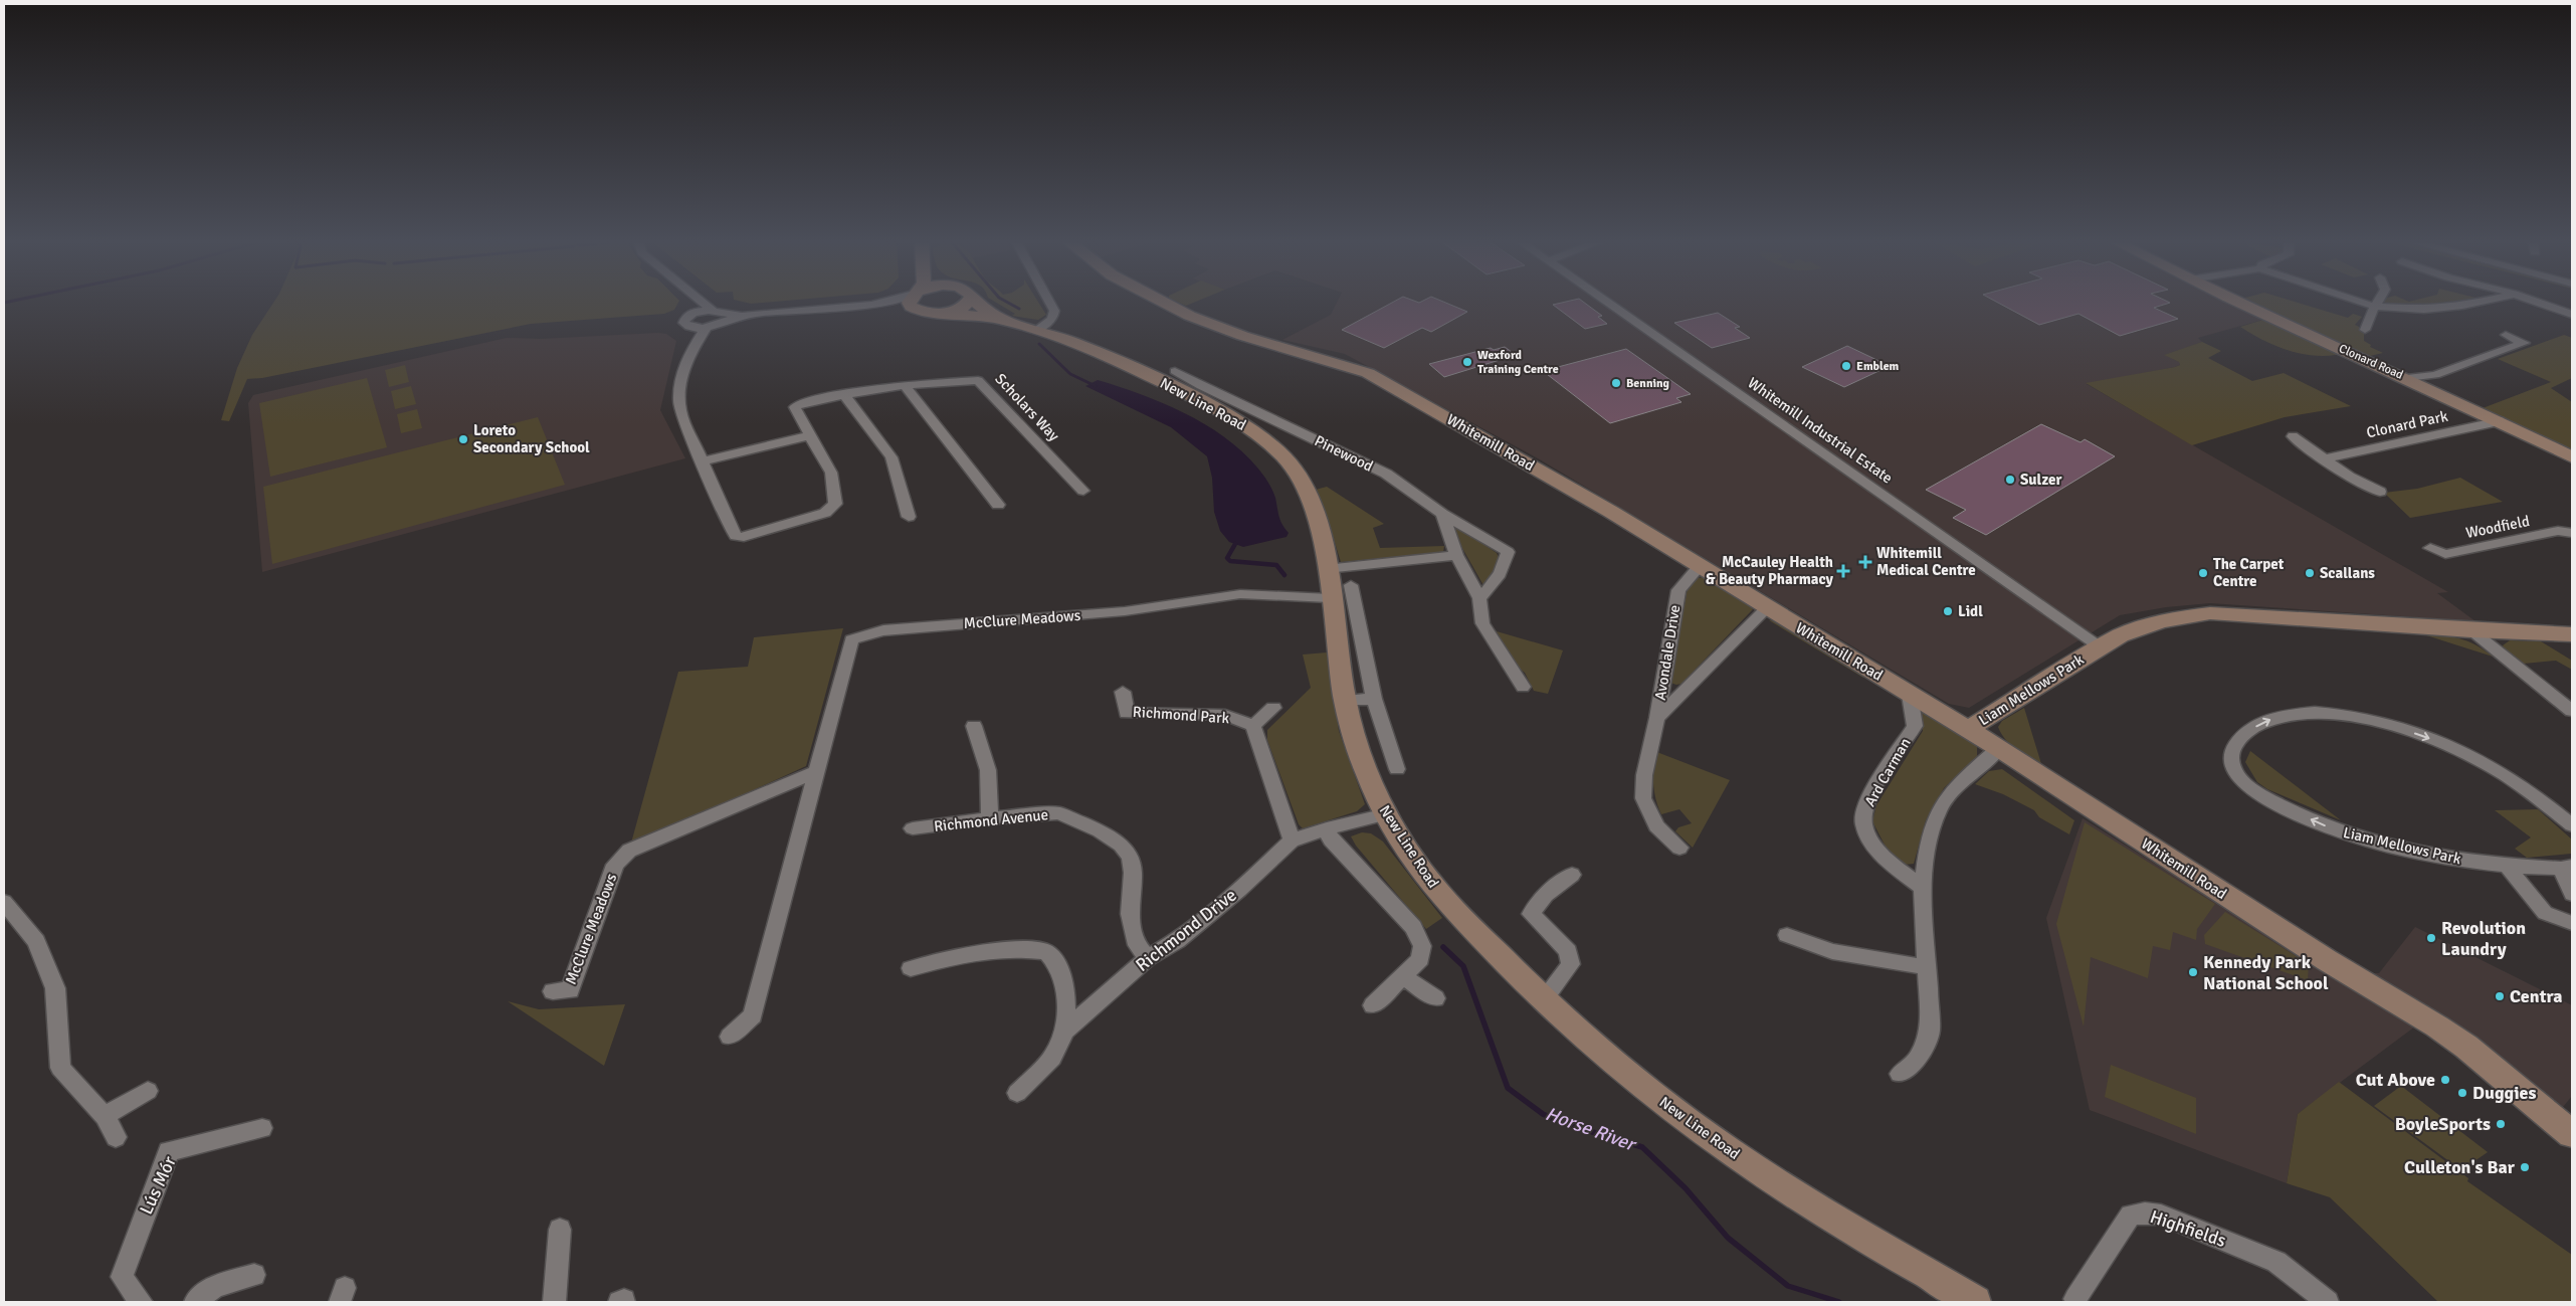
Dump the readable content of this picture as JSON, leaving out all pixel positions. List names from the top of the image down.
{
  "streets": {
    "street": [
      "Clonard Road",
      "New Line Road",
      "Scholars Way",
      "Clonard Park",
      "Whitemill Industrial Estate",
      "Whitemill Road",
      "Pinewood",
      "Woodfield",
      "McClure Meadows",
      "Avondale Drive",
      "Liam Mellows Park",
      "Richmond Park",
      "Ard Carman",
      "Richmond Avenue",
      "Richmond Drive",
      "Lús Mór",
      "Highfields"
    ]
  },
  "crossings": [
    ["Clonard Road", "Clonard Park"],
    ["New Line Road", "McClure Meadows"],
    ["New Line Road", "Richmond Drive"],
    ["Whitemill Industrial Estate", "Liam Mellows Park"],
    ["Whitemill Road", "Avondale Drive"],
    ["Whitemill Road", "Liam Mellows Park"],
    ["Whitemill Road", "Ard Carman"],
    ["Richmond Avenue", "Richmond Drive"]
  ],
  "water": ["Horse River"],
  "places": {
    "other": [
      "Wexford Training Centre",
      "Emblem",
      "Benning",
      "Loreto Secondary School",
      "Sulzer",
      "The Carpet Centre",
      "Scallans",
      "Lidl",
      "Revolution Laundry",
      "Kennedy Park National School",
      "Centra",
      "Cut Above",
      "Duggies",
      "BoyleSports",
      "Culleton's Bar"
    ],
    "health": ["Whitemill Medical Centre", "McCauley Health & Beauty Pharmacy"]
  }
}
